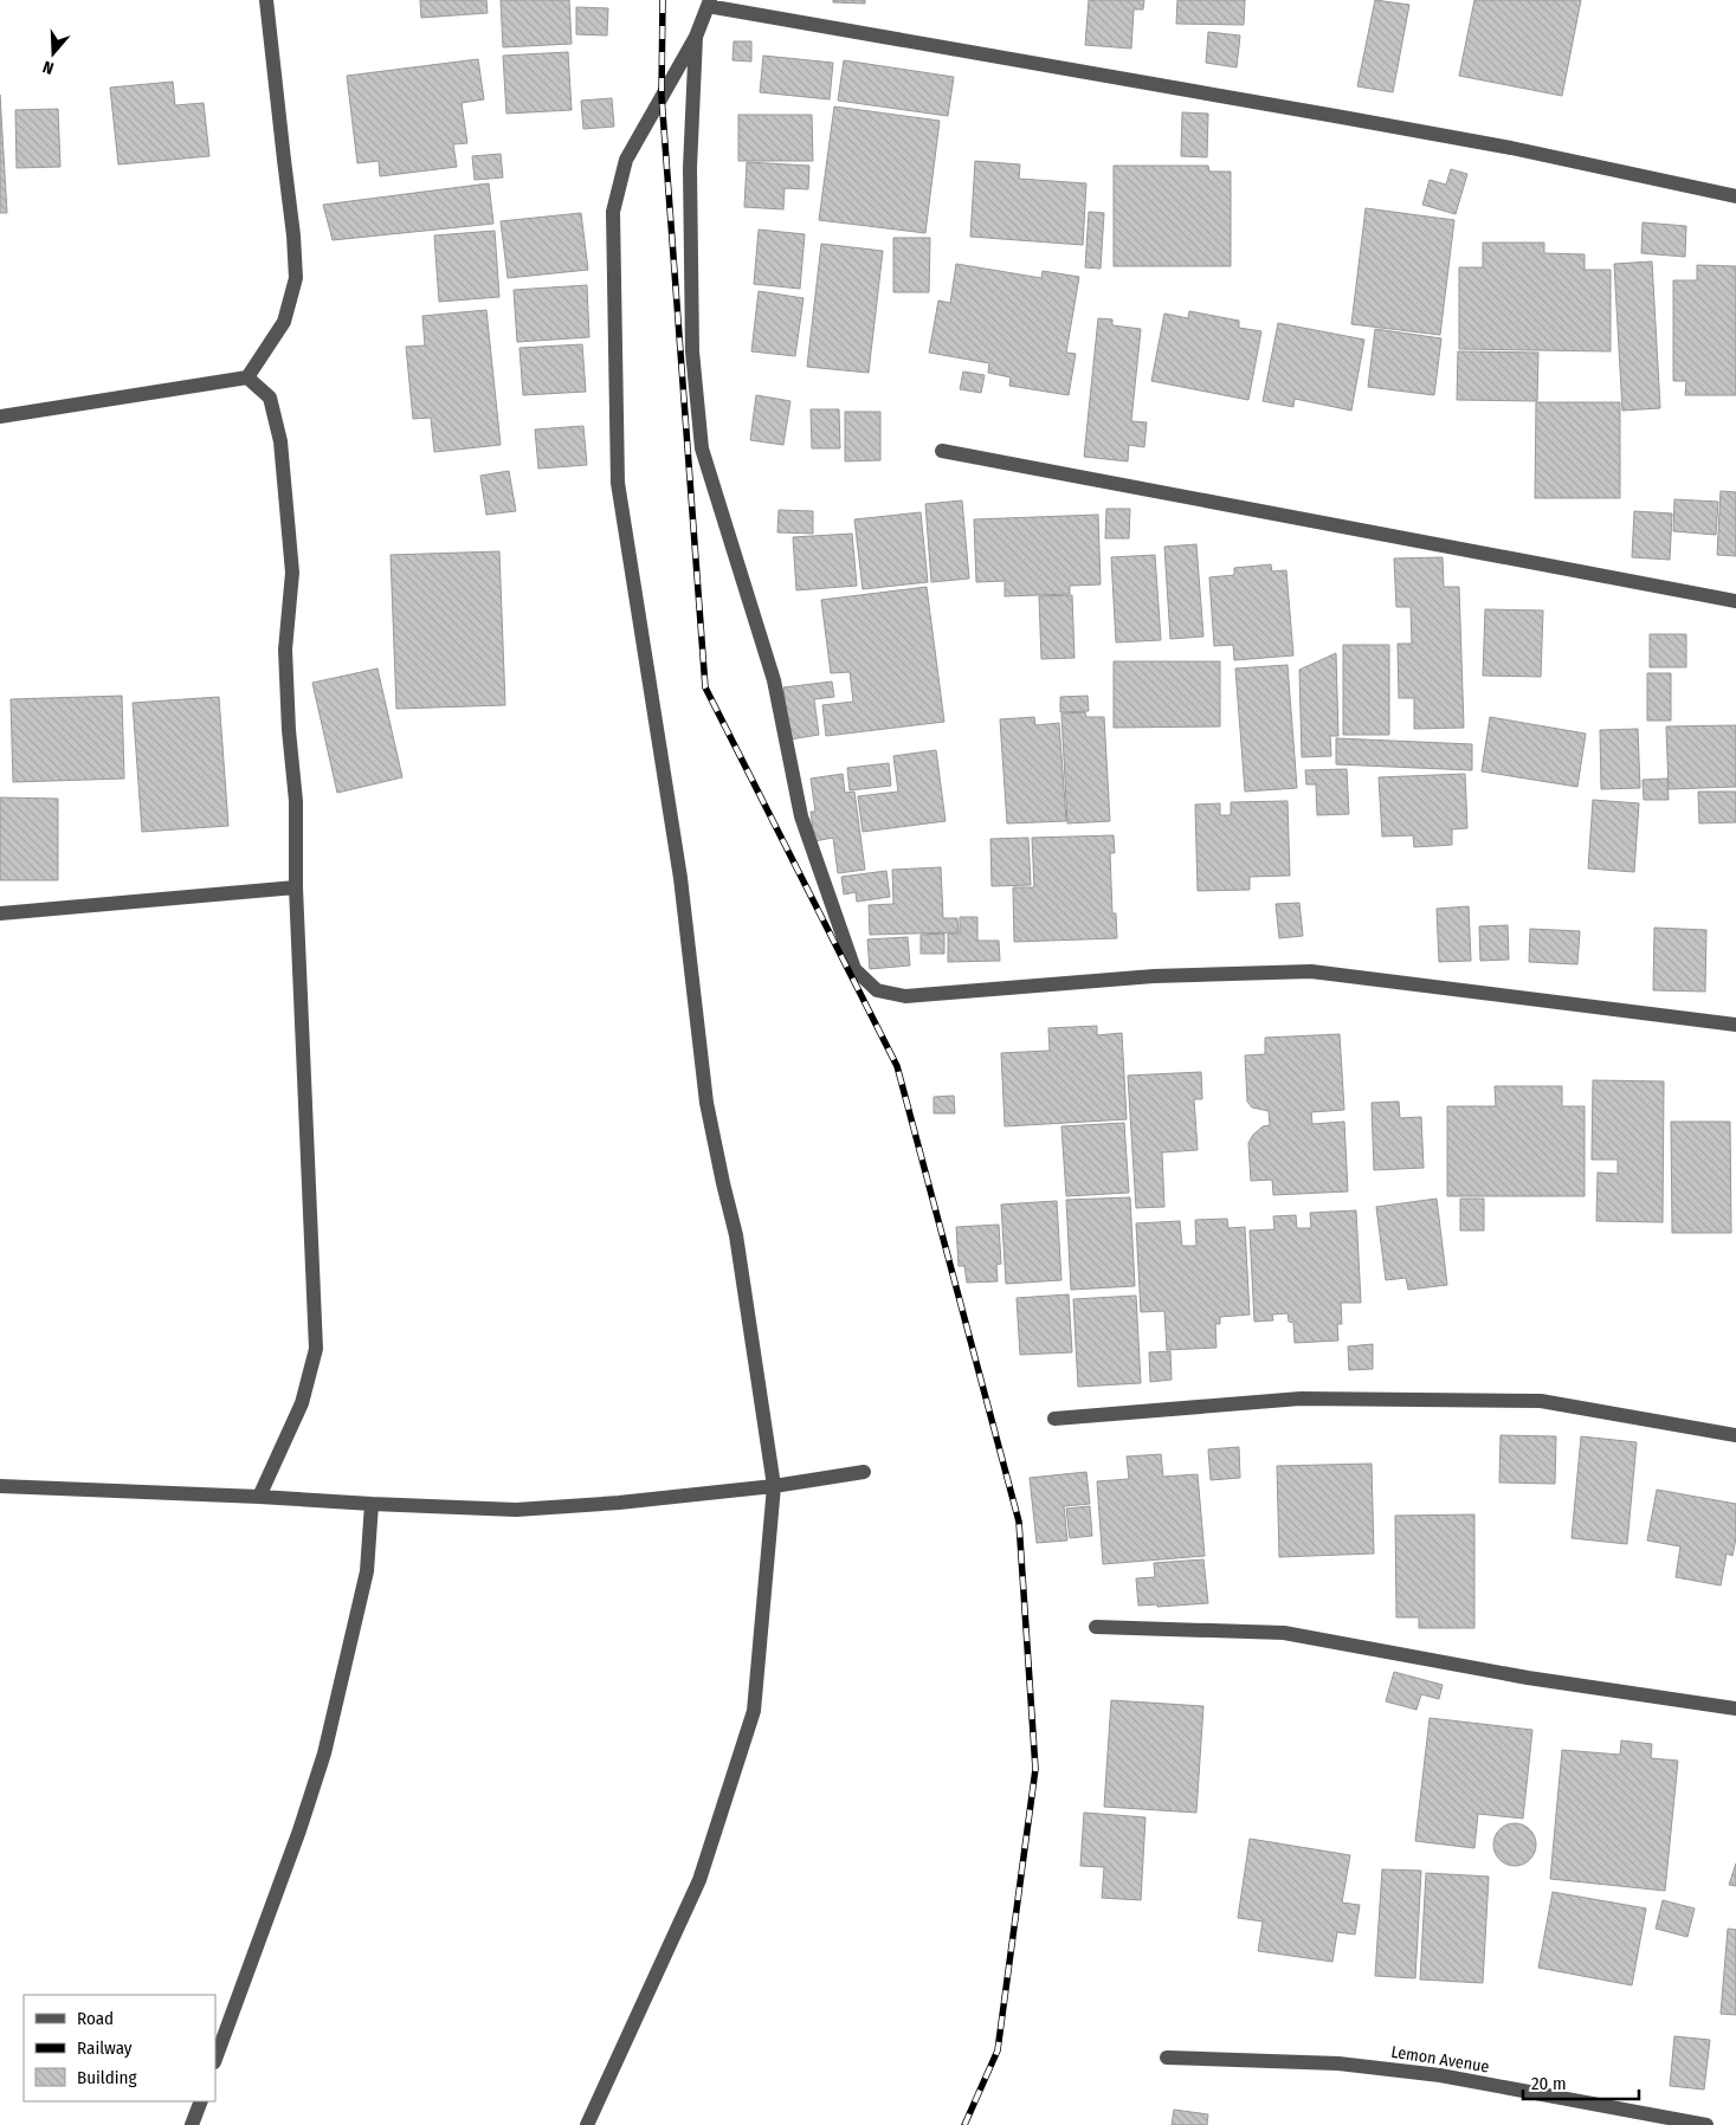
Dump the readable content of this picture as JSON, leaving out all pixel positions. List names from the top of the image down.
{
  "streets": {
    "street": ["Lemon Avenue"]
  },
  "legend": ["Road", "Railway", "Building"],
  "scale_bar": "20 m",
  "north": "bottom"
}
